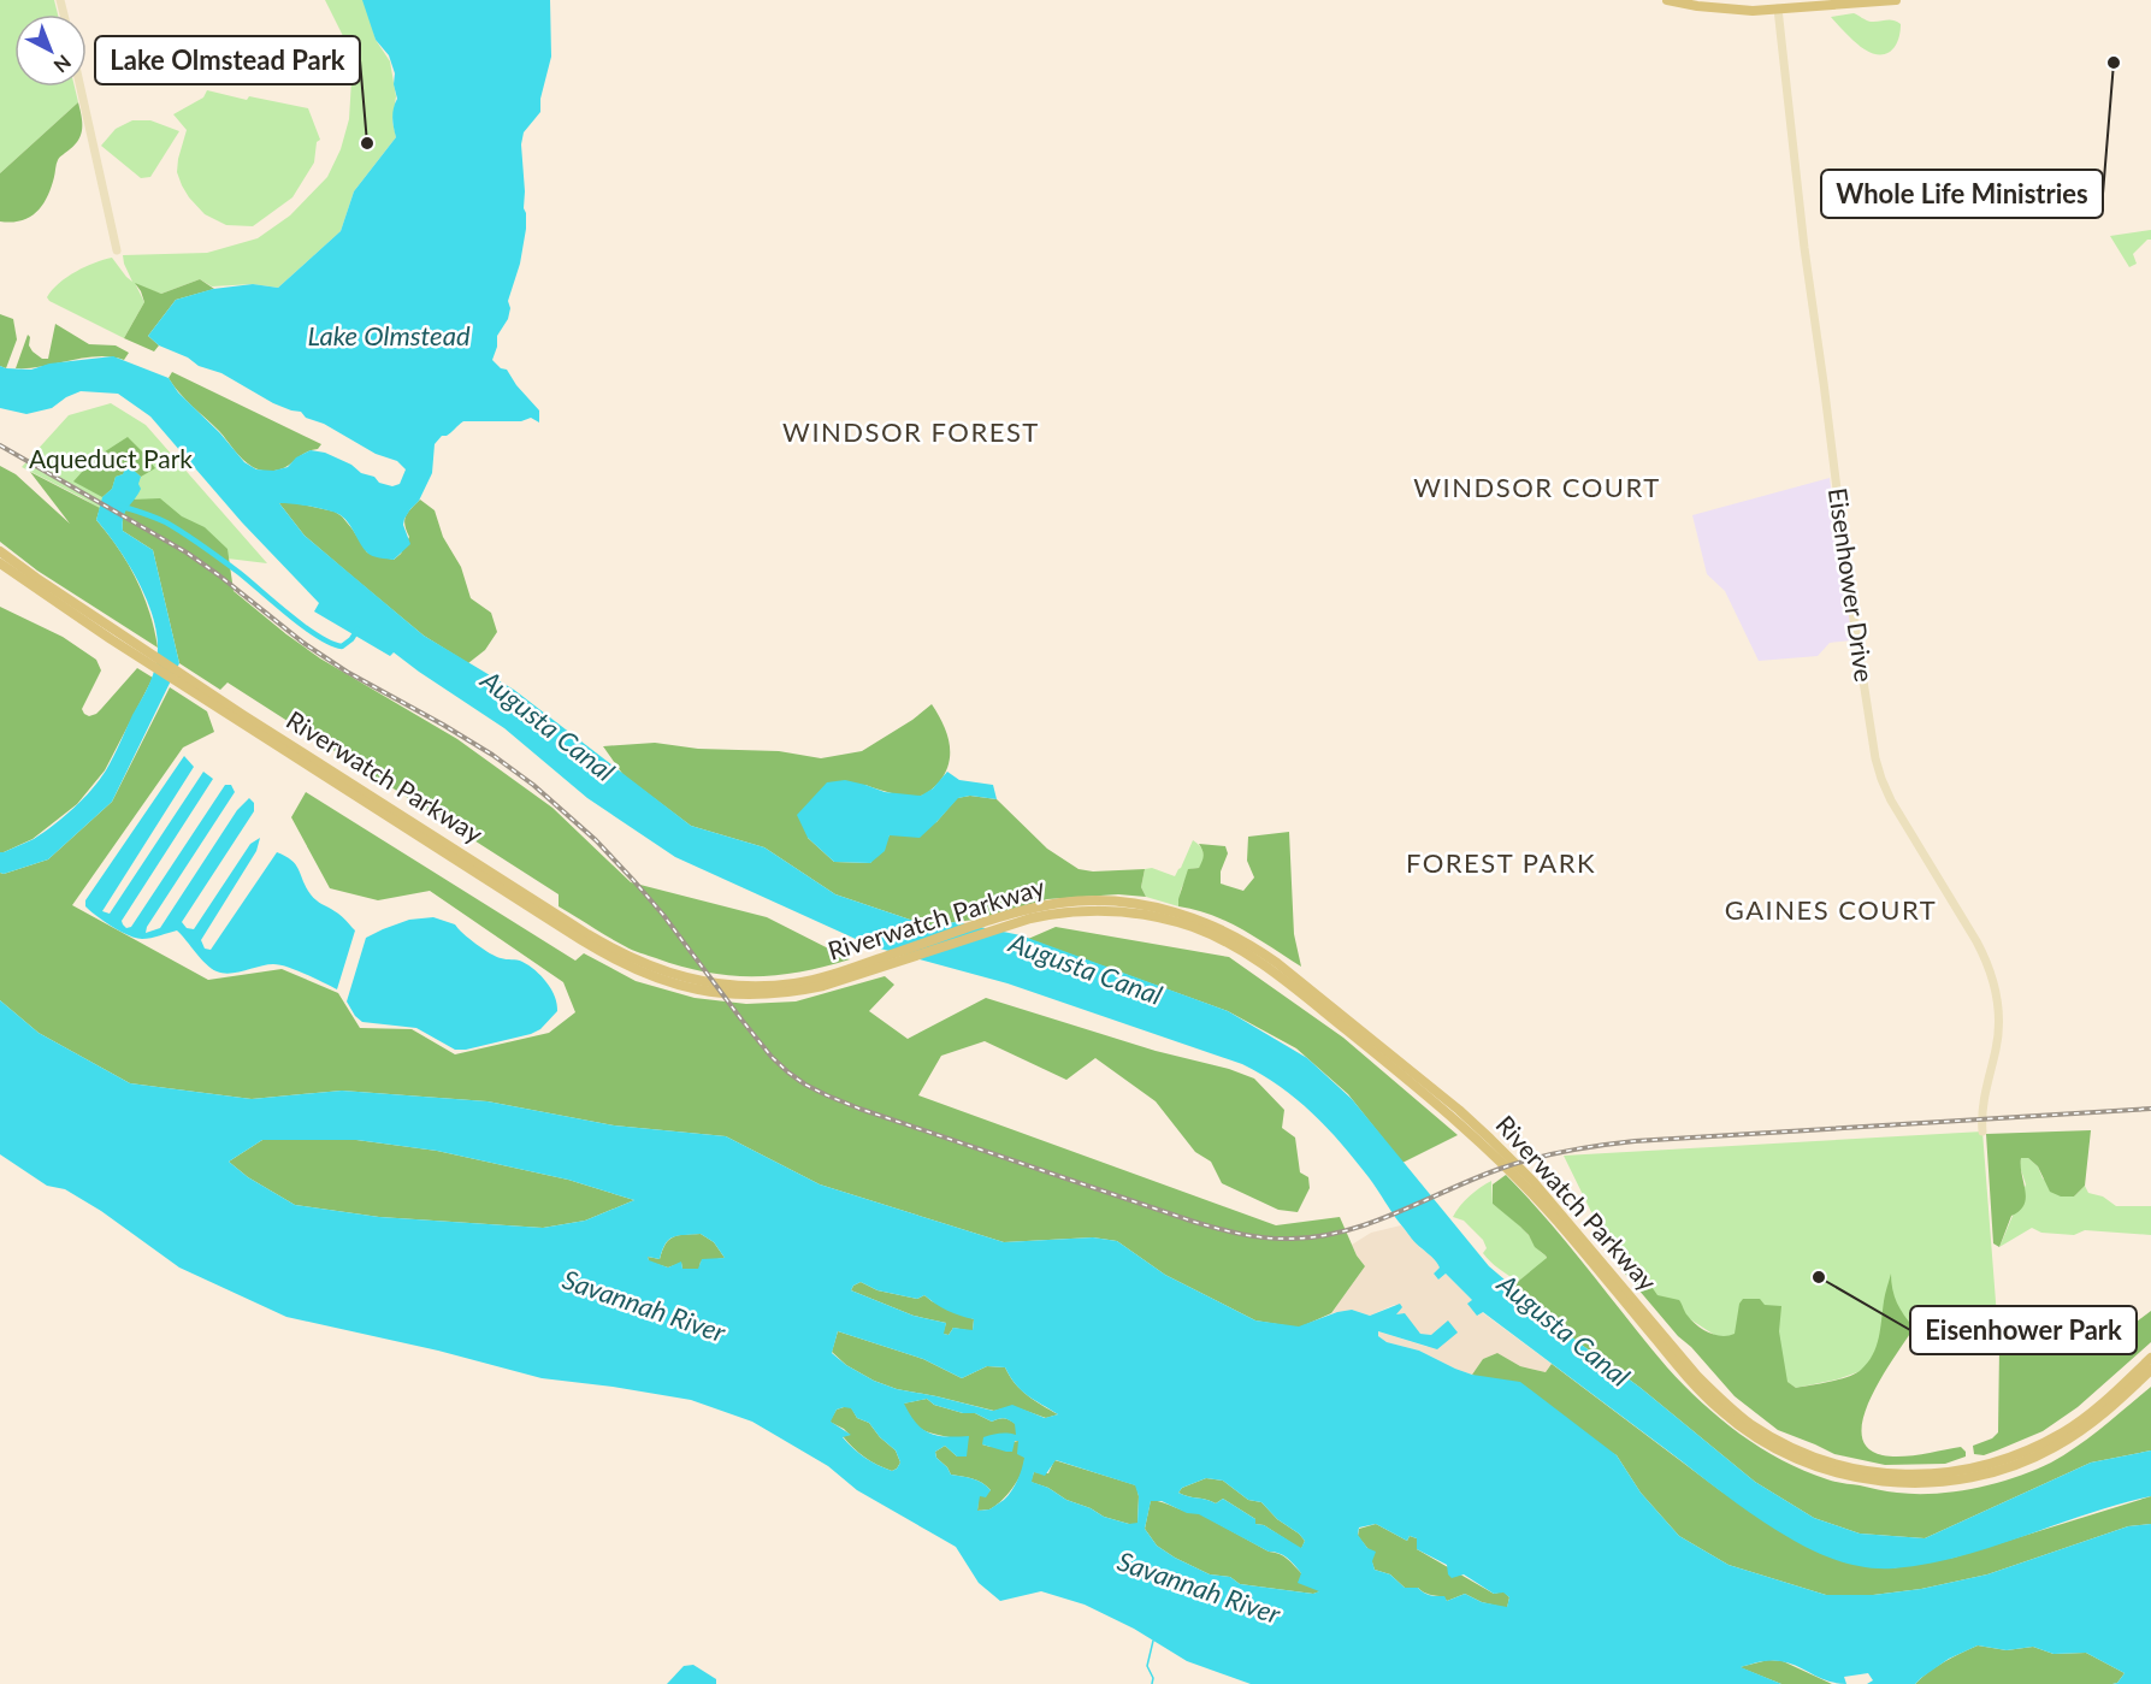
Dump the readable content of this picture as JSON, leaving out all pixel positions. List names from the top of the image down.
{
  "streets": {
    "main road": ["Riverwatch Parkway"],
    "street": ["Eisenhower Drive"]
  },
  "districts": [
    "WINDSOR FOREST",
    "WINDSOR COURT",
    "FOREST PARK",
    "GAINES COURT"
  ],
  "water": ["Lake Olmstead", "Augusta Canal", "Savannah River"],
  "parks": ["Aqueduct Park"],
  "places": ["Whole Life Ministries", "Lake Olmstead Park", "Eisenhower Park"],
  "north": "bottom right"
}
